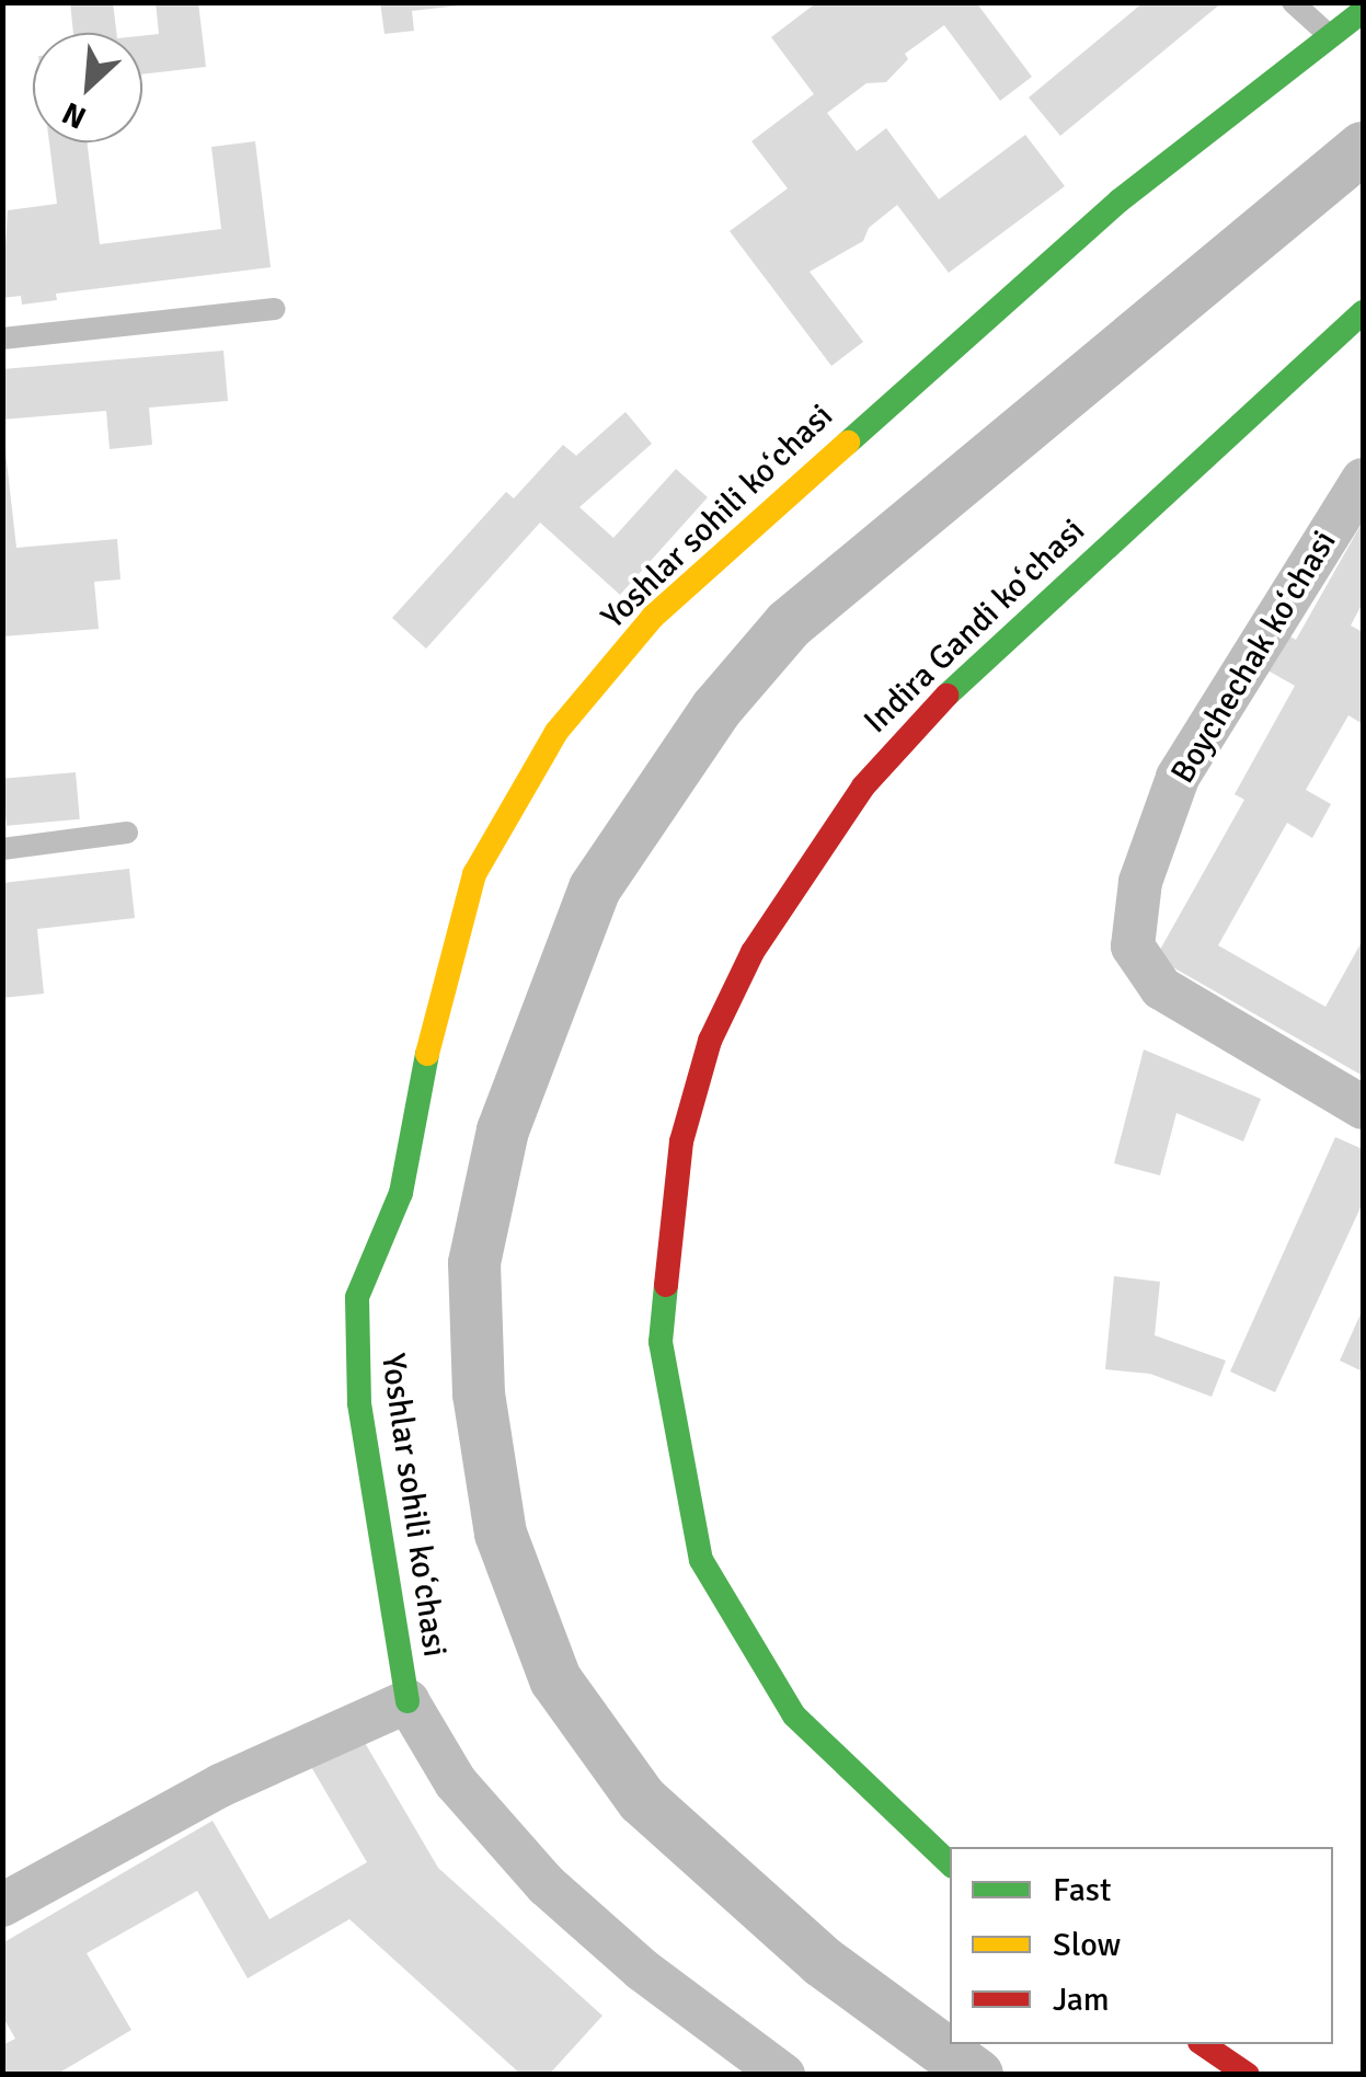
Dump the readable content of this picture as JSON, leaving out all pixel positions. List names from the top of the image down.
{
  "streets": {
    "street": ["Yoshlar sohili koʻchasi", "Indira Gandi koʻchasi", "Boychechak koʻchasi"]
  },
  "legend": ["Fast", "Slow", "Jam"],
  "north": "bottom left"
}
